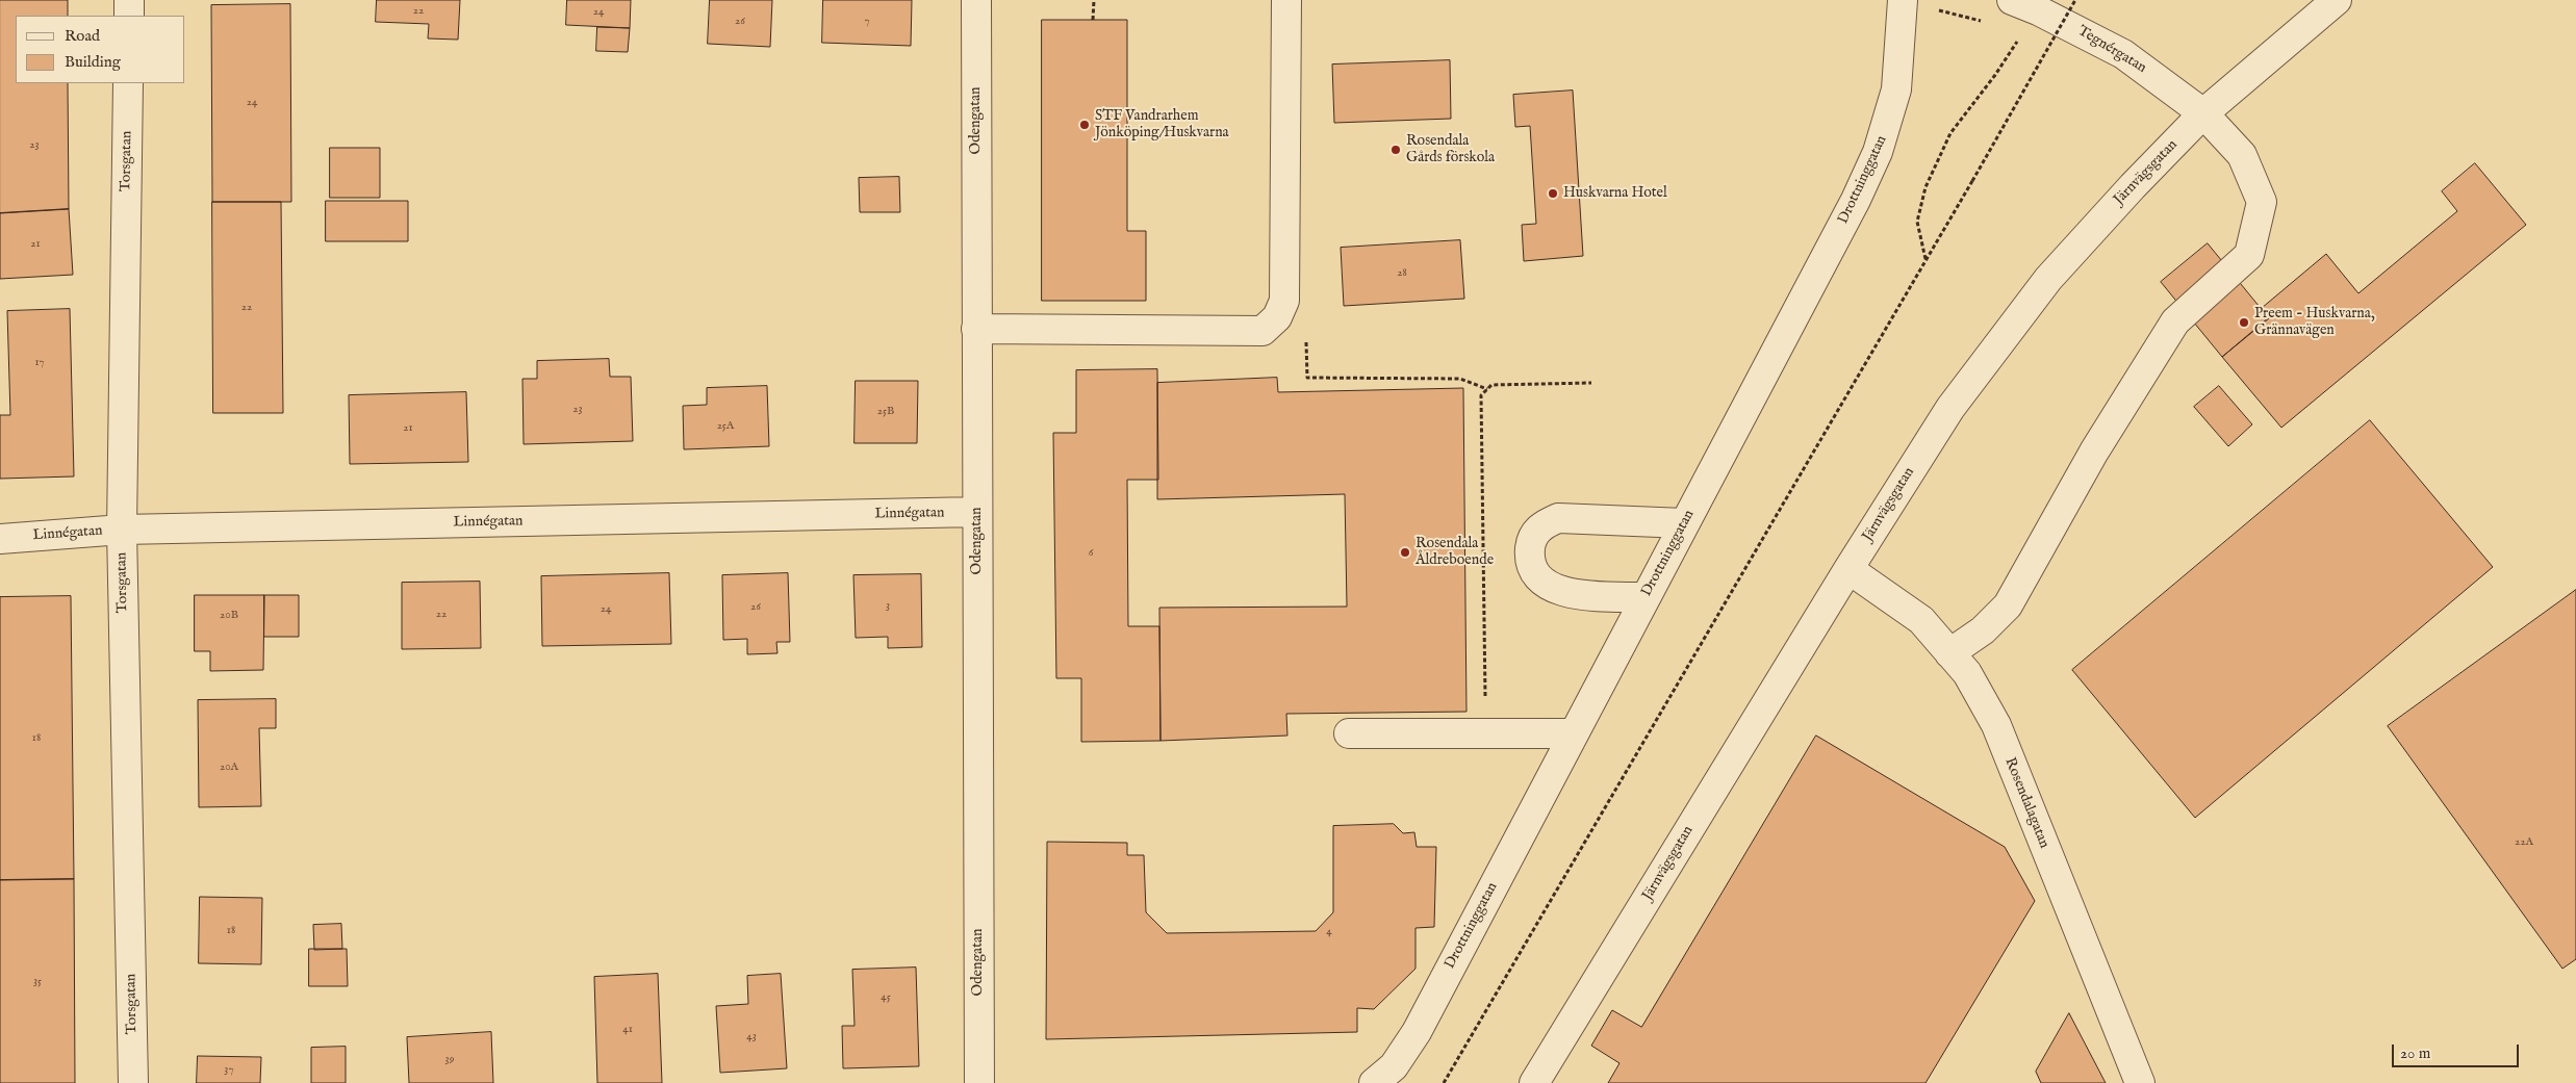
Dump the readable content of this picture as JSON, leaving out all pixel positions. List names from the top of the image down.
{
  "streets": {
    "street": [
      "Tegnérgatan",
      "Odengatan",
      "Torsgatan",
      "Järnvägsgatan",
      "Drottninggatan",
      "Linnégatan",
      "Rosendalagatan"
    ]
  },
  "crossings": [
    ["Tegnérgatan", "Järnvägsgatan"],
    ["Tegnérgatan", "Rosendalagatan"],
    ["Odengatan", "Linnégatan"],
    ["Torsgatan", "Linnégatan"],
    ["Järnvägsgatan", "Rosendalagatan"]
  ],
  "places": [
    "STF Vandrarhem Jönköping/Huskvarna",
    "Rosendala Gårds förskola",
    "Huskvarna Hotel",
    "Preem - Huskvarna, Grännavägen",
    "Rosendala Åldreboende"
  ],
  "house_numbers": [
    "22",
    "24",
    "26",
    "7",
    "24",
    "23",
    "21",
    "28",
    "22",
    "17",
    "23",
    "25B",
    "25A",
    "21",
    "6",
    "3",
    "26",
    "24",
    "22",
    "20B",
    "18",
    "20A",
    "22A",
    "18",
    "4",
    "35",
    "45",
    "41",
    "43",
    "39",
    "37"
  ],
  "legend": ["Road", "Building"],
  "scale_bar": "20 m"
}
